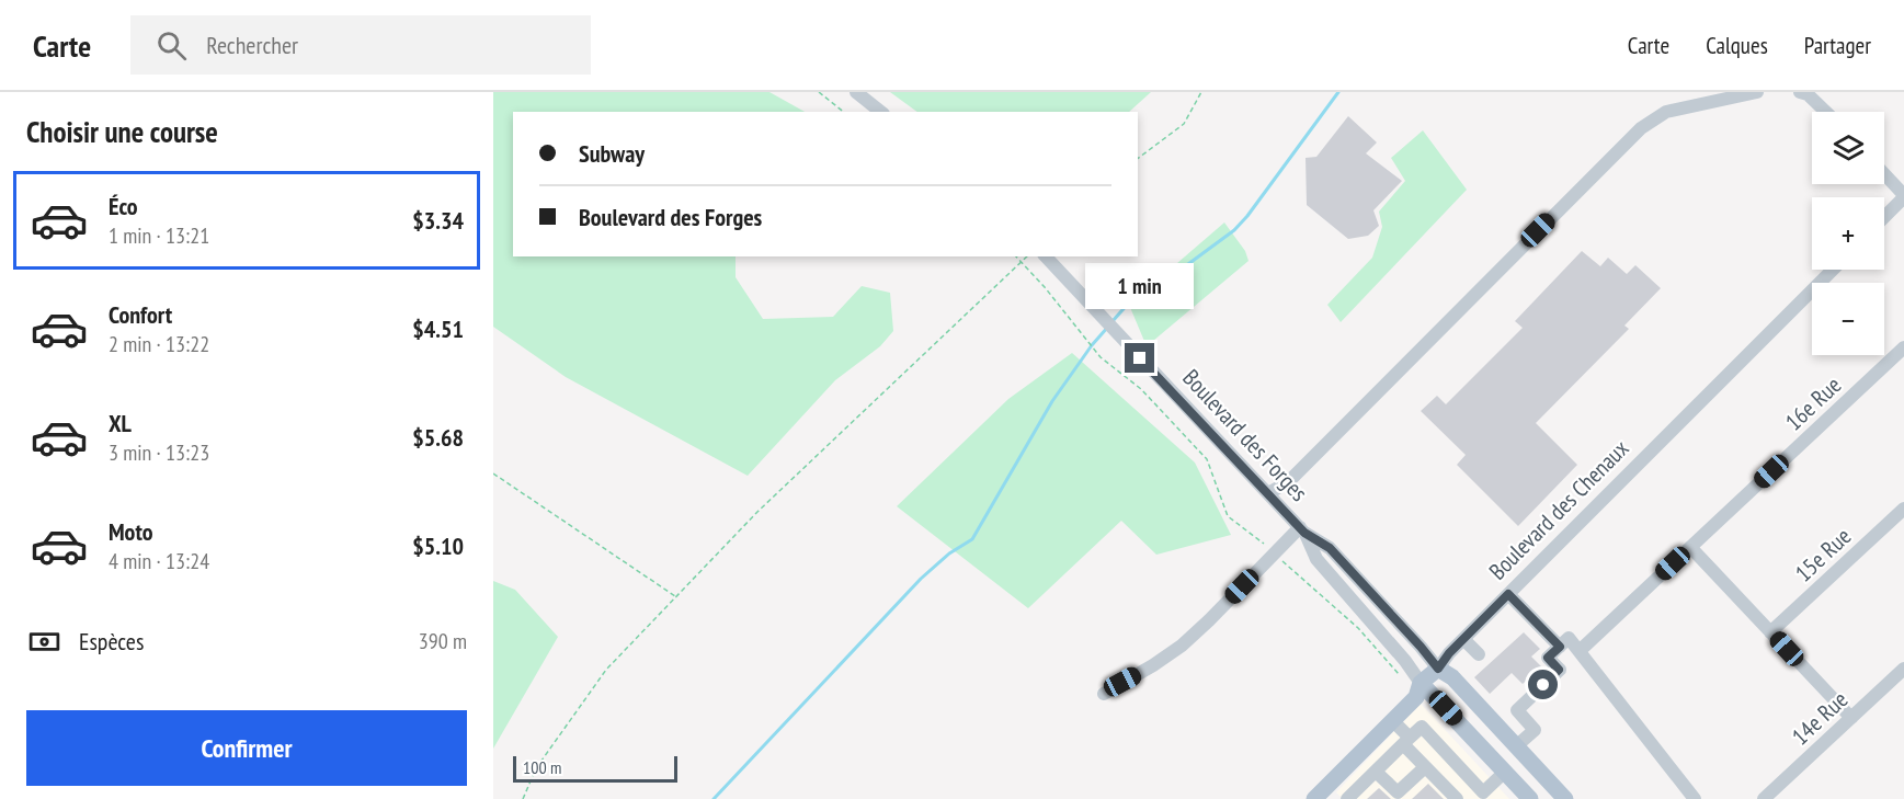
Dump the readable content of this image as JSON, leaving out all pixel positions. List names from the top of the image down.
{
  "streets": {
    "main road": ["Boulevard des Forges", "Boulevard des Chenaux"],
    "street": ["16e Rue", "15e Rue", "14e Rue"]
  },
  "crossings": [
    ["Boulevard des Forges", "Boulevard des Chenaux"]
  ],
  "scale_bar": "100 m",
  "page": {
    "header": "Carte",
    "search": "Rechercher",
    "nav": ["Carte", "Calques", "Partager"],
    "heading": "Choisir une course",
    "map_buttons": ["+", "−"],
    "banner": ["Subway", "Boulevard des Forges"],
    "list": [
      {
        "name": "Éco",
        "note": "1 min · 13:21",
        "value": "$3.34"
      },
      {
        "name": "Confort",
        "note": "2 min · 13:22",
        "value": "$4.51"
      },
      {
        "name": "XL",
        "note": "3 min · 13:23",
        "value": "$5.68"
      },
      {
        "name": "Moto",
        "note": "4 min · 13:24",
        "value": "$5.10"
      }
    ],
    "bubble": "1 min",
    "pay": ["Espèces", "390 m"],
    "buttons": "Confirmer",
    "scale": "100 m"
  }
}
